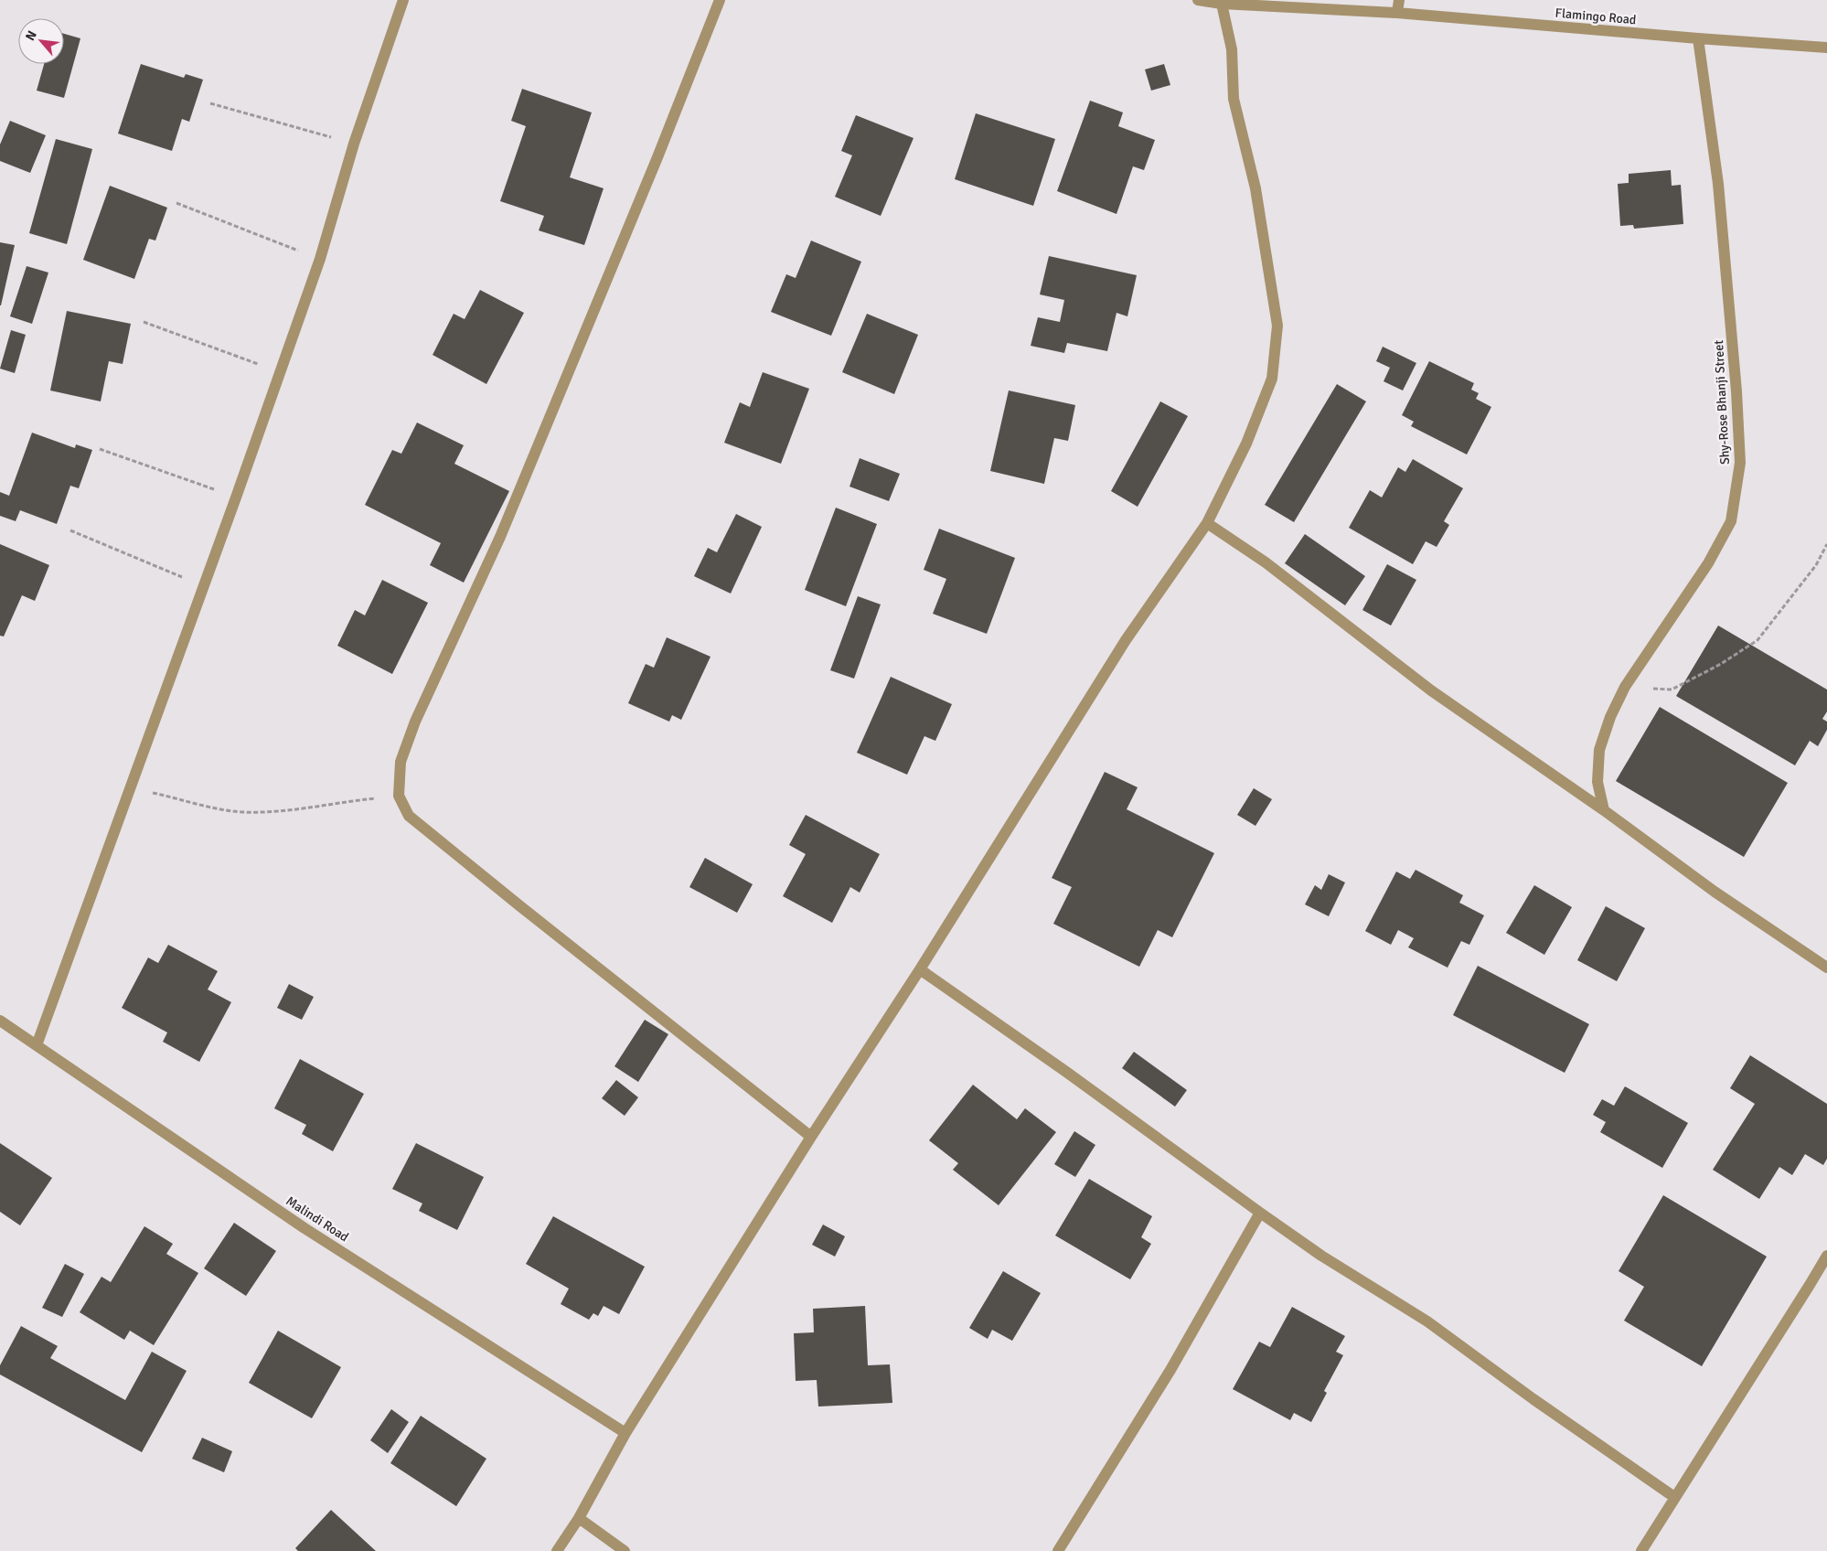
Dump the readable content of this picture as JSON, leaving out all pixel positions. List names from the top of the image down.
{
  "streets": {
    "street": ["Flamingo Road", "Shy-Rose Bhanji Street", "Malindi Road"]
  },
  "crossings": [
    ["Flamingo Road", "Shy-Rose Bhanji Street"]
  ],
  "north": "top left"
}
